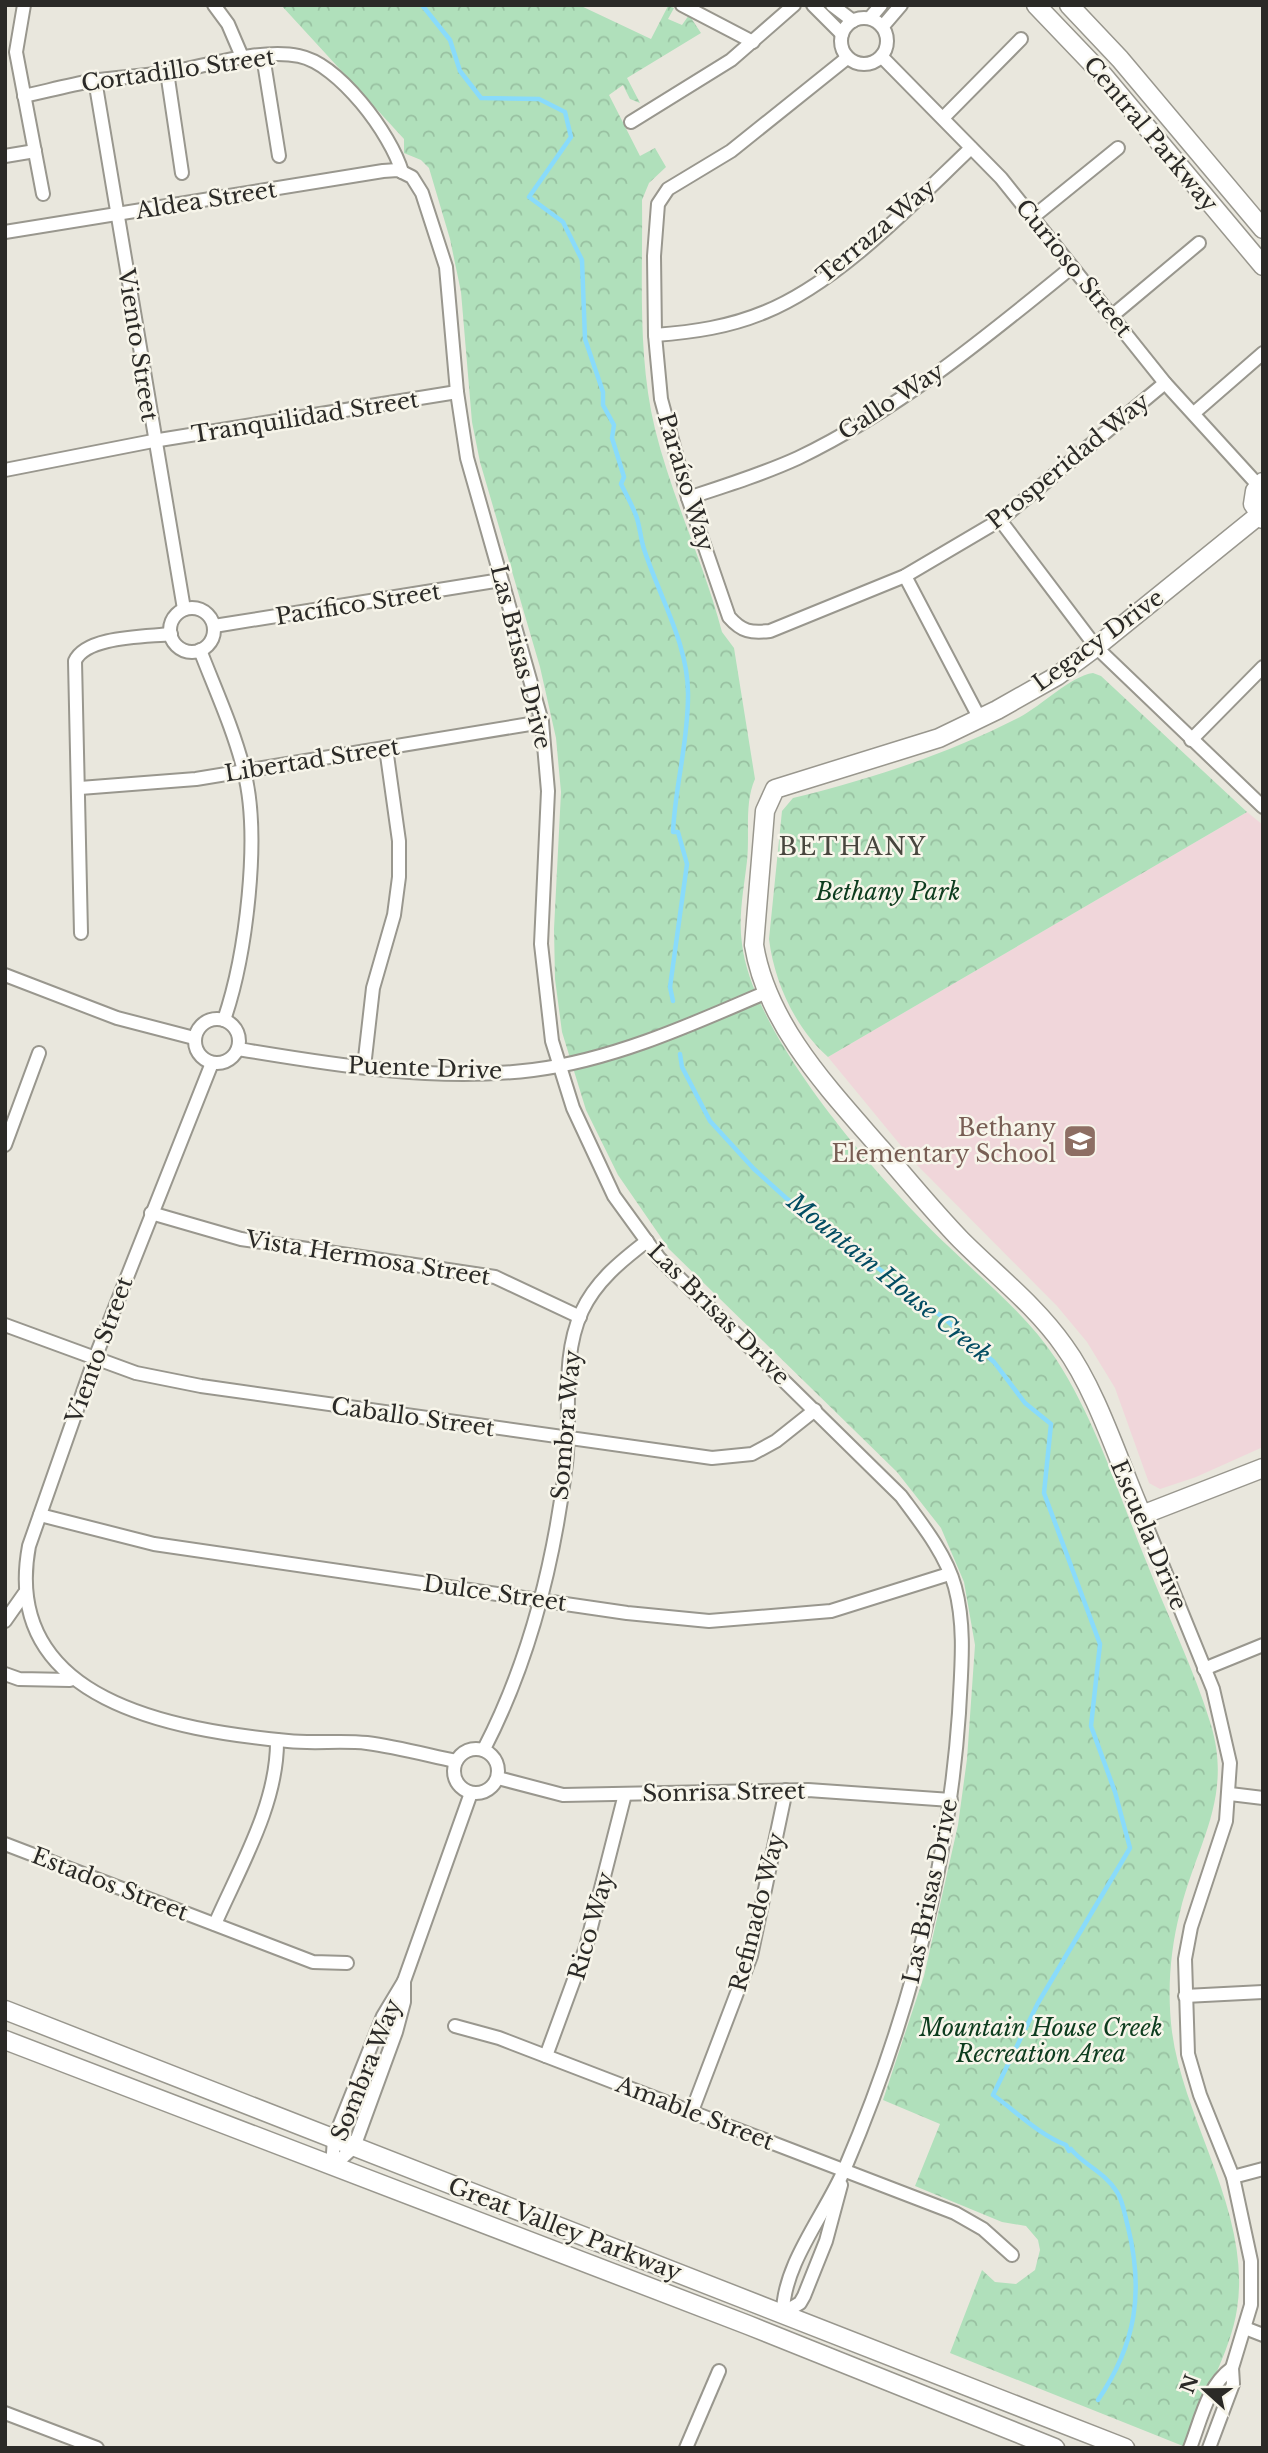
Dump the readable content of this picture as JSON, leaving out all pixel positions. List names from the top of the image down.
{
  "streets": {
    "main road": [
      "Central Parkway",
      "Legacy Drive",
      "Escuela Drive",
      "Great Valley Parkway"
    ],
    "street": [
      "Cortadillo Street",
      "Aldea Street",
      "Terraza Way",
      "Curioso Street",
      "Viento Street",
      "Gallo Way",
      "Tranquilidad Street",
      "Prosperidad Way",
      "Paraíso Way",
      "Pacífico Street",
      "Las Brisas Drive",
      "Libertad Street",
      "Puente Drive",
      "Vista Hermosa Street",
      "Caballo Street",
      "Sombra Way",
      "Dulce Street",
      "Sonrisa Street",
      "Estados Street",
      "Refinado Way",
      "Rico Way",
      "Amable Street"
    ]
  },
  "crossings": [
    ["Cortadillo Street", "Aldea Street"],
    ["Cortadillo Street", "Viento Street"],
    ["Cortadillo Street", "Las Brisas Drive"],
    ["Aldea Street", "Viento Street"],
    ["Aldea Street", "Las Brisas Drive"],
    ["Terraza Way", "Curioso Street"],
    ["Terraza Way", "Paraíso Way"],
    ["Curioso Street", "Gallo Way"],
    ["Curioso Street", "Prosperidad Way"],
    ["Curioso Street", "Paraíso Way"],
    ["Viento Street", "Tranquilidad Street"],
    ["Viento Street", "Pacífico Street"],
    ["Viento Street", "Puente Drive"],
    ["Viento Street", "Vista Hermosa Street"],
    ["Viento Street", "Caballo Street"],
    ["Viento Street", "Dulce Street"],
    ["Gallo Way", "Paraíso Way"],
    ["Tranquilidad Street", "Las Brisas Drive"],
    ["Prosperidad Way", "Paraíso Way"],
    ["Pacífico Street", "Las Brisas Drive"],
    ["Legacy Drive", "Escuela Drive"],
    ["Las Brisas Drive", "Libertad Street"],
    ["Las Brisas Drive", "Puente Drive"],
    ["Las Brisas Drive", "Caballo Street"],
    ["Las Brisas Drive", "Sombra Way"],
    ["Las Brisas Drive", "Dulce Street"],
    ["Las Brisas Drive", "Sonrisa Street"],
    ["Las Brisas Drive", "Amable Street"],
    ["Las Brisas Drive", "Great Valley Parkway"],
    ["Puente Drive", "Escuela Drive"],
    ["Vista Hermosa Street", "Sombra Way"],
    ["Caballo Street", "Sombra Way"],
    ["Sombra Way", "Dulce Street"],
    ["Sombra Way", "Sonrisa Street"],
    ["Sombra Way", "Great Valley Parkway"],
    ["Sonrisa Street", "Refinado Way"],
    ["Sonrisa Street", "Rico Way"],
    ["Refinado Way", "Amable Street"],
    ["Rico Way", "Amable Street"]
  ],
  "districts": ["BETHANY"],
  "water": ["Mountain House Creek"],
  "parks": ["Bethany Park", "Mountain House Creek Recreation Area"],
  "places": {
    "school or university": ["Bethany Elementary School"]
  },
  "north": "left"
}
